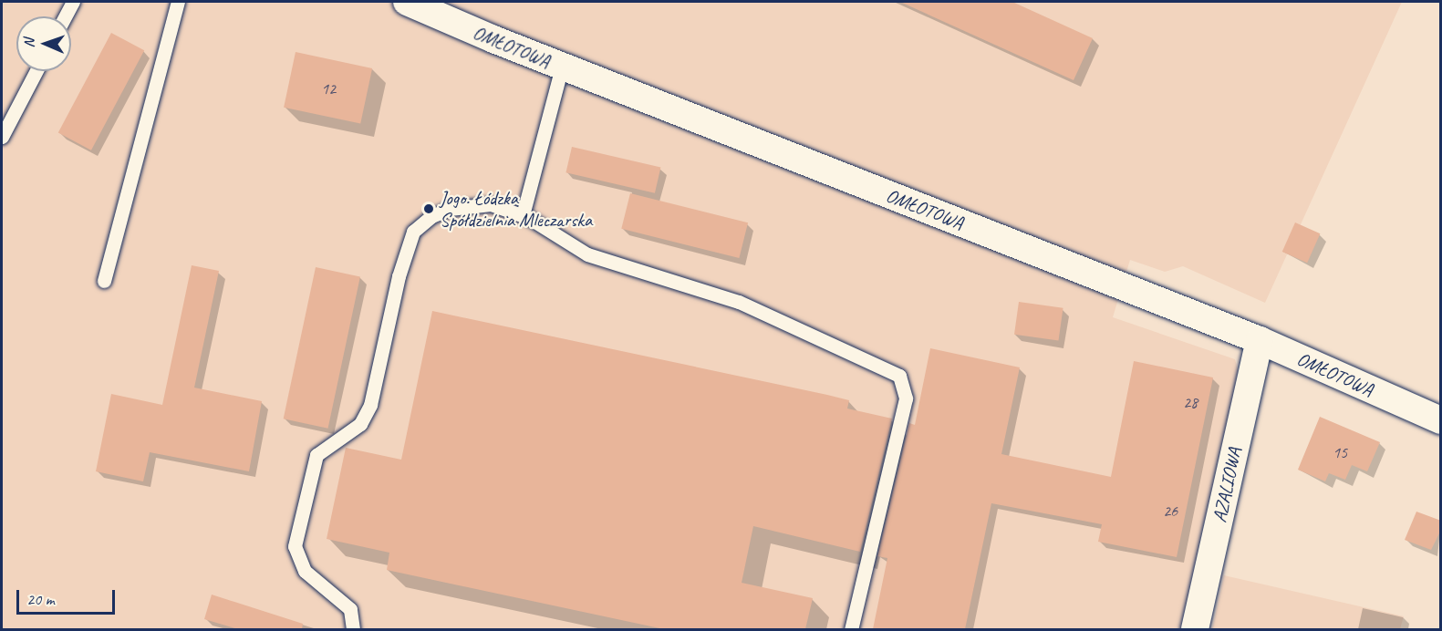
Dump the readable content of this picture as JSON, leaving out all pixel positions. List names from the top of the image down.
{
  "streets": {
    "street": ["OMŁOTOWA", "AZALIOWA"]
  },
  "crossings": [
    ["OMŁOTOWA", "AZALIOWA"]
  ],
  "places": ["Jogo. Łódzka Spółdzielnia Mleczarska"],
  "house_numbers": [
    "12",
    "28",
    "15",
    "26"
  ],
  "scale_bar": "20 m",
  "north": "left"
}
